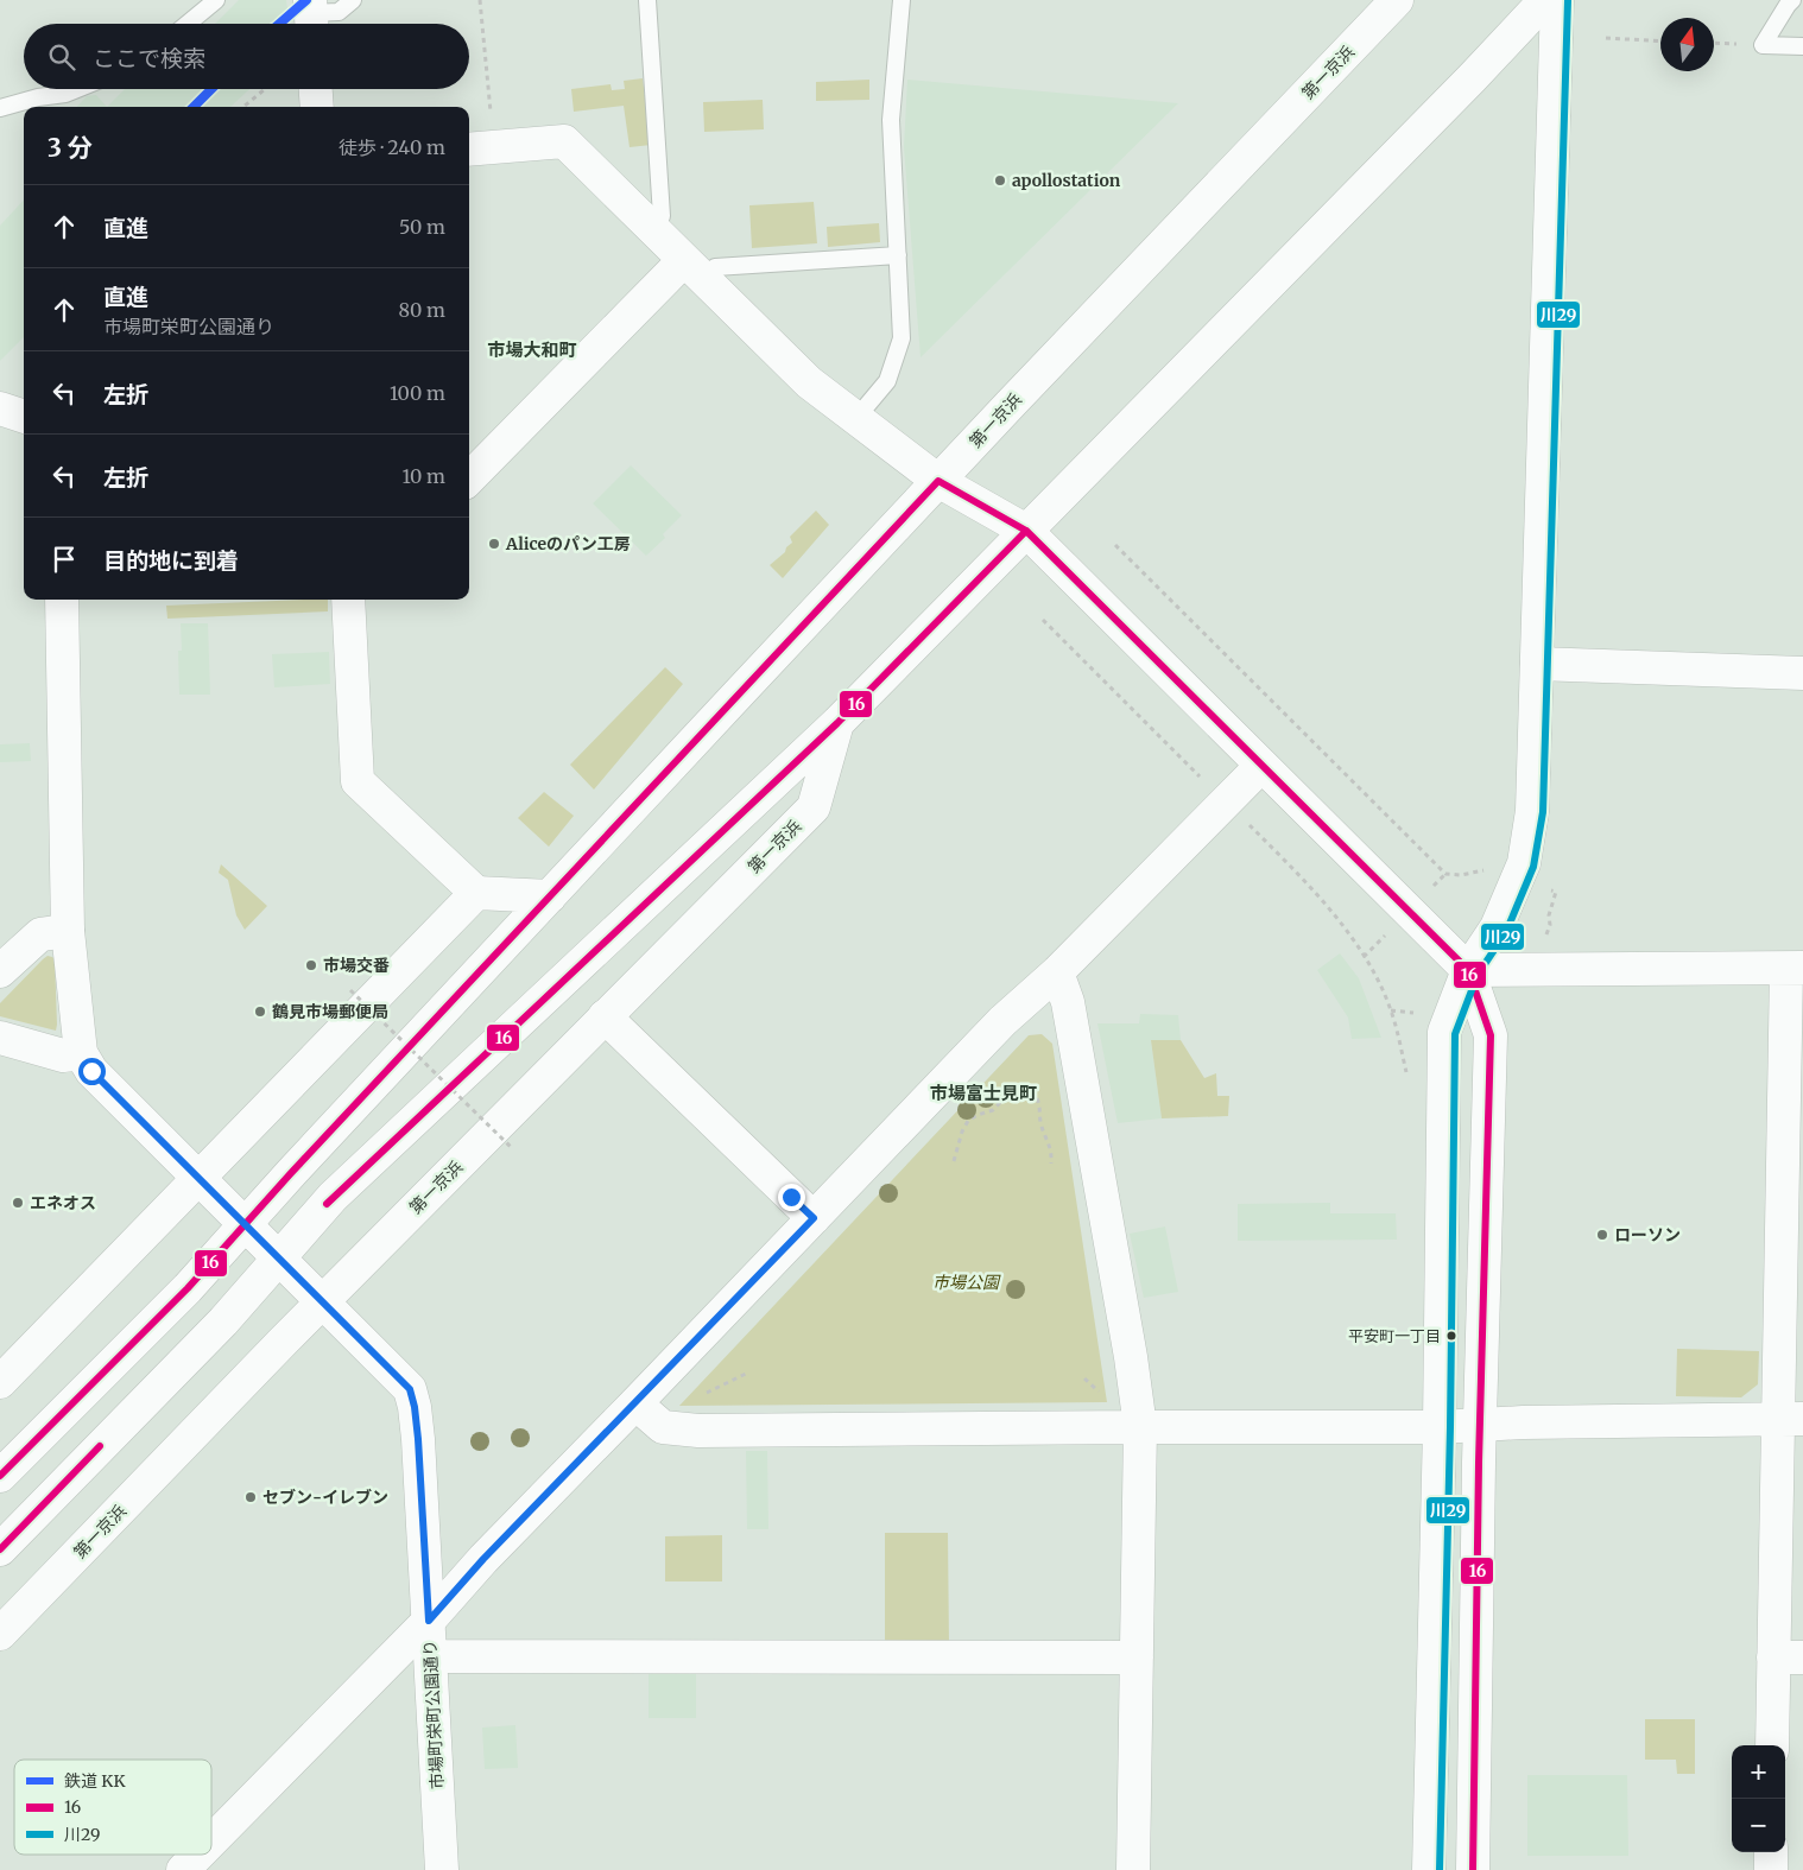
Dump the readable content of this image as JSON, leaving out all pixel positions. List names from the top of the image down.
{
  "streets": {
    "main road": ["第一京浜", "市場町栄町公園通り"]
  },
  "crossings": [
    ["第一京浜", "市場町栄町公園通り"]
  ],
  "districts": ["市場大和町", "市場富士見町"],
  "parks": ["市場公園"],
  "places": [
    "apollostation",
    "Aliceのパン工房",
    "市場交番",
    "鶴見市場郵便局",
    "エネオス",
    "ローソン",
    "平安町一丁目",
    "セブン-イレブン"
  ],
  "lines": ["rail line KK", "transit line 川29", "transit line 16"],
  "legend": ["鉄道 KK", "16", "川29"],
  "north": "top",
  "page": {
    "search": "ここで検索",
    "heading": ["3 分", "徒歩 · 240 m"],
    "list": [
      ["直進", "50 m"],
      ["直進", "市場町栄町公園通り", "80 m"],
      ["左折", "100 m"],
      ["左折", "10 m"],
      "目的地に到着"
    ],
    "map_buttons": ["+", "−"]
  }
}
